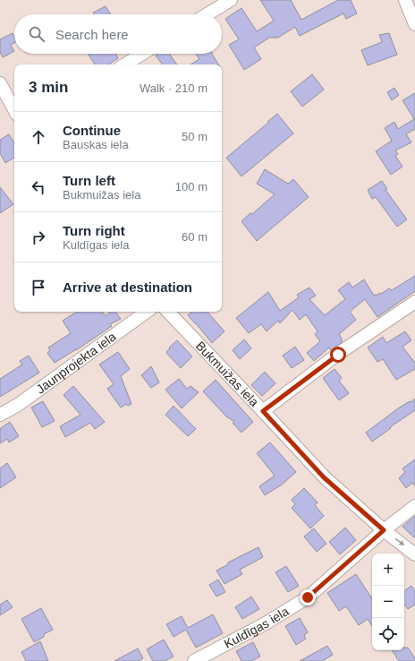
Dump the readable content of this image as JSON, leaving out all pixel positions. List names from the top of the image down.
{
  "streets": {
    "street": ["Jaunprojekta iela", "Bukmuižas iela", "Kuldīgas iela"]
  },
  "crossings": [
    ["Bukmuižas iela", "Kuldīgas iela"]
  ],
  "page": {
    "search": "Search here",
    "heading": ["3 min", "Walk · 210 m"],
    "list": [
      ["Continue", "Bauskas iela", "50 m"],
      ["Turn left", "Bukmuižas iela", "100 m"],
      ["Turn right", "Kuldīgas iela", "60 m"],
      "Arrive at destination"
    ],
    "map_buttons": ["+", "−"]
  }
}
